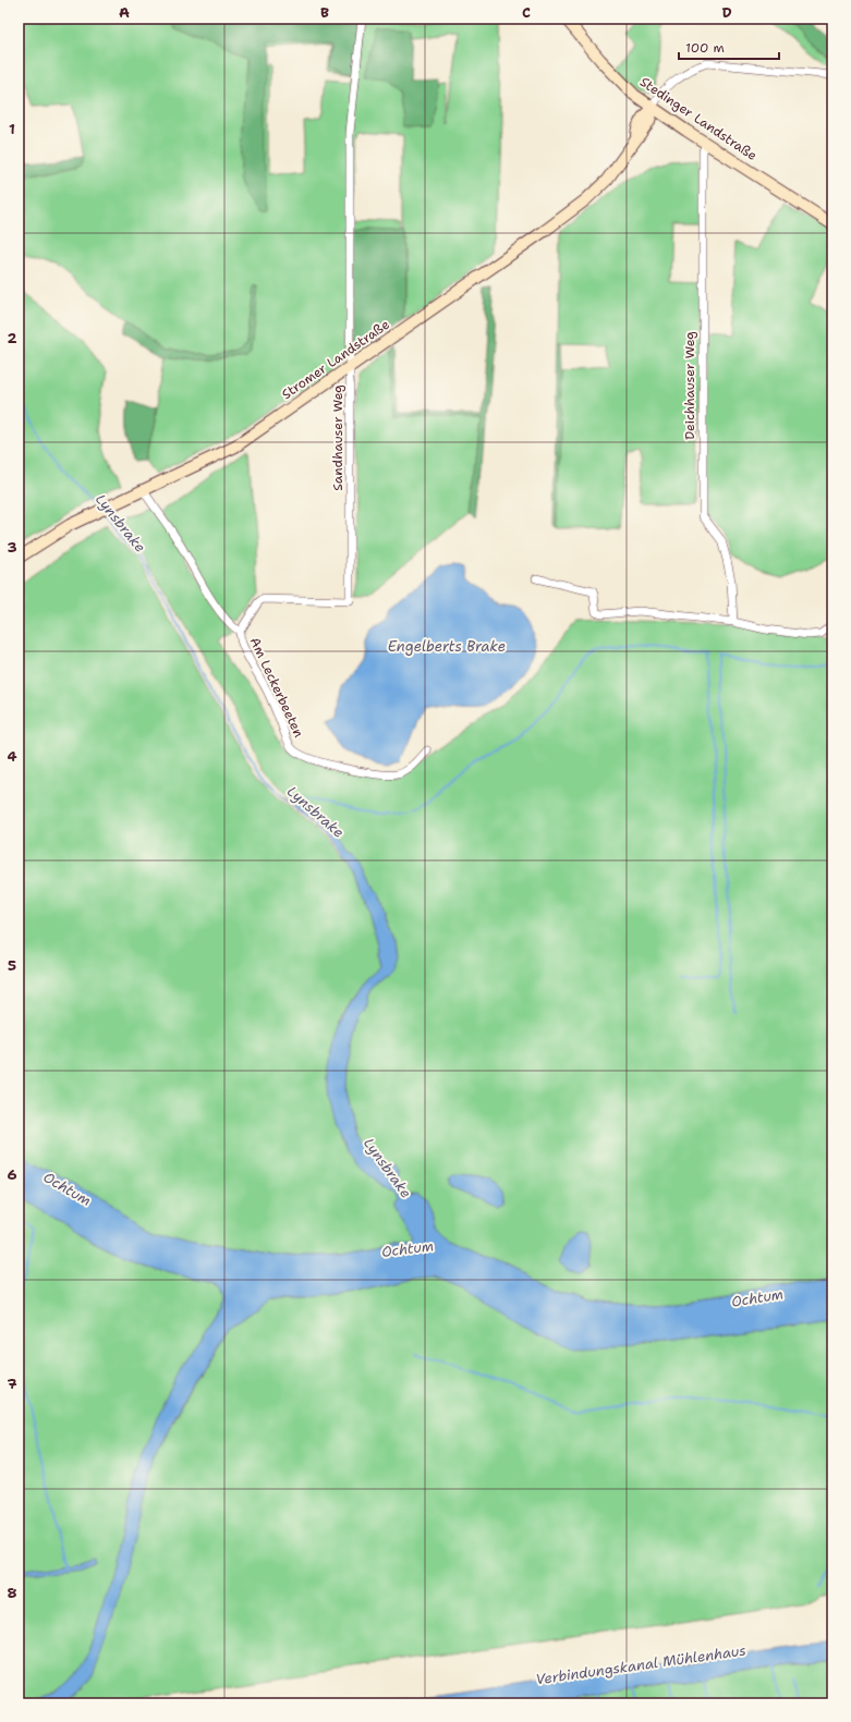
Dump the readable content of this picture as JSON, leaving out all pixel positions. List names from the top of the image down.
{
  "streets": {
    "main road": ["Stedinger Landstraße", "Stromer Landstraße"],
    "street": ["Deichhauser Weg", "Sandhauser Weg", "Am Leckerbeeten"]
  },
  "crossings": [
    ["Stedinger Landstraße", "Stromer Landstraße"],
    ["Stedinger Landstraße", "Deichhauser Weg"],
    ["Stromer Landstraße", "Sandhauser Weg"],
    ["Stromer Landstraße", "Am Leckerbeeten"],
    ["Sandhauser Weg", "Am Leckerbeeten"]
  ],
  "water": [
    "Lynsbrake",
    "Engelberts Brake",
    "Ochtum",
    "Verbindungskanal Mühlenhaus"
  ],
  "scale_bar": "100 m",
  "grid": {
    "columns": [
      "A",
      "B",
      "C",
      "D"
    ],
    "rows": [
      "1",
      "2",
      "3",
      "4",
      "5",
      "6",
      "7",
      "8"
    ]
  }
}
